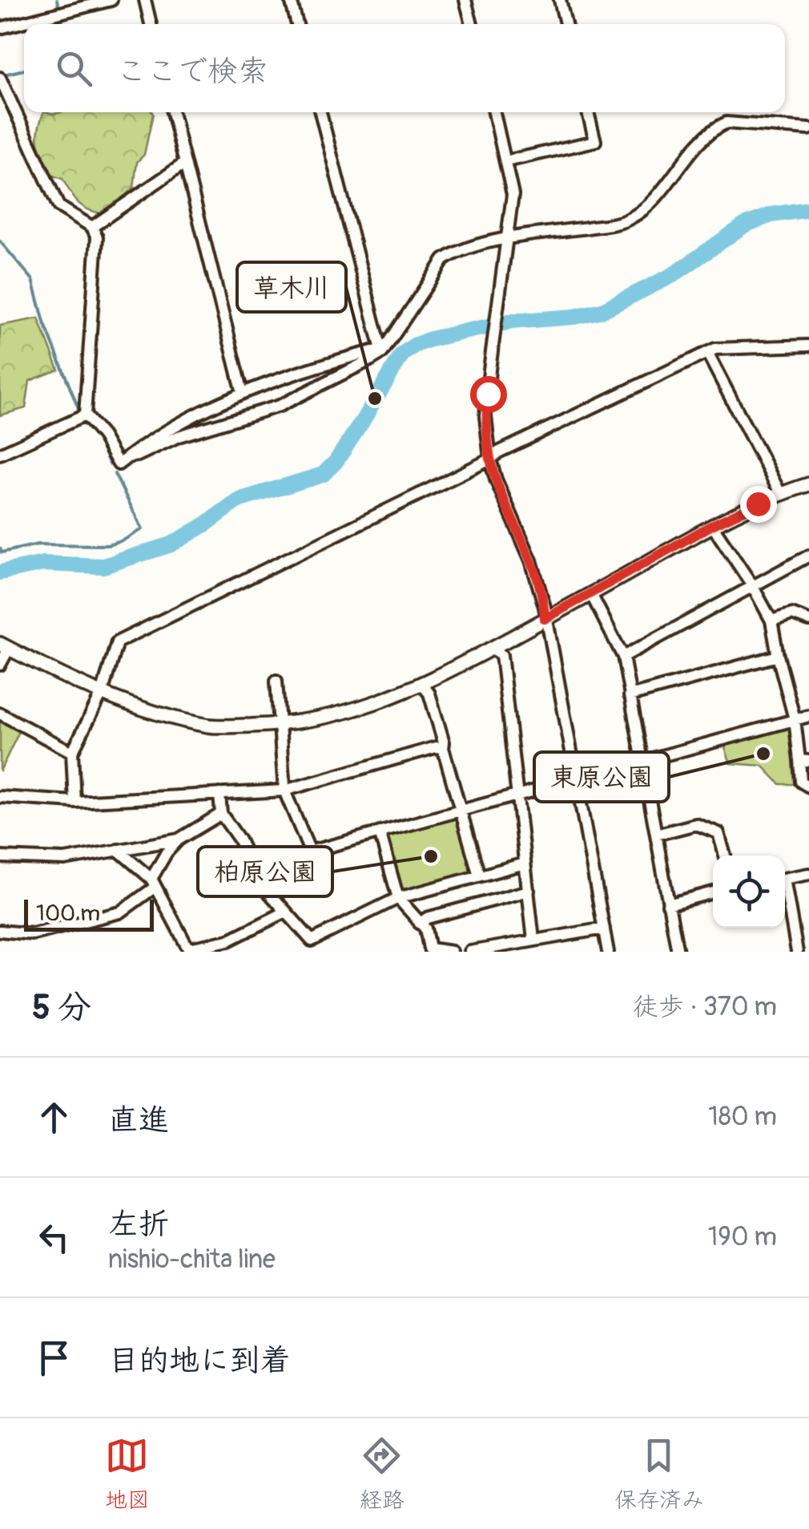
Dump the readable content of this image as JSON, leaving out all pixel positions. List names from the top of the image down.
{
  "places": ["草木川", "東原公園", "柏原公園"],
  "scale_bar": "100 m",
  "page": {
    "search": "ここで検索",
    "scale": "100 m",
    "heading": ["5 分", "徒歩 · 370 m"],
    "list": [
      ["直進", "180 m"],
      ["左折", "nishio-chita line", "190 m"],
      "目的地に到着"
    ],
    "nav": ["地図", "経路", "保存済み"]
  }
}
